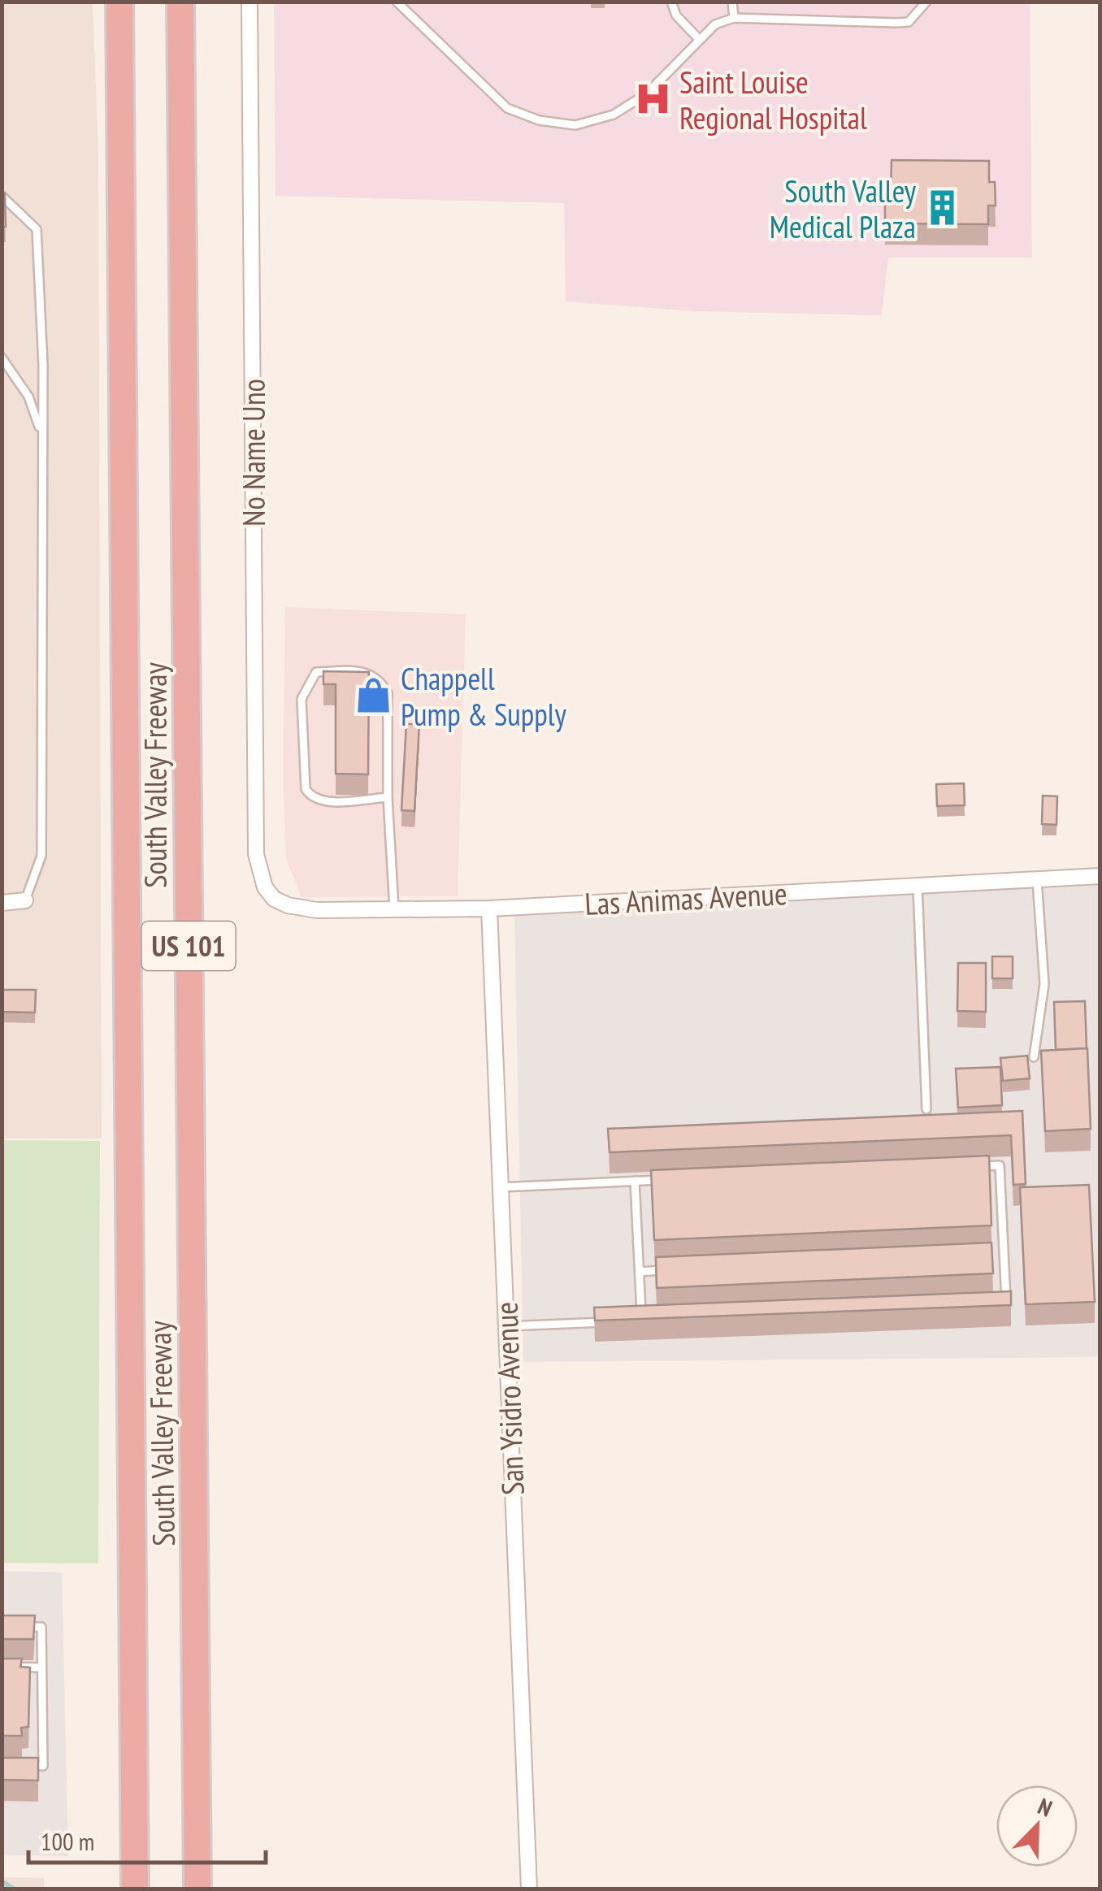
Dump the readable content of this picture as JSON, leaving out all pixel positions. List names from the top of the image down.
{
  "streets": {
    "highway": ["South Valley Freeway", "US 101"],
    "street": ["No Name Uno", "Las Animas Avenue", "San Ysidro Avenue"]
  },
  "crossings": [
    ["No Name Uno", "Las Animas Avenue"],
    ["Las Animas Avenue", "San Ysidro Avenue"]
  ],
  "places": {
    "hospital": ["Saint Louise Regional Hospital"],
    "building": ["South Valley Medical Plaza"],
    "shop": ["Chappell Pump & Supply"]
  },
  "scale_bar": "100 m",
  "north": "top right"
}
